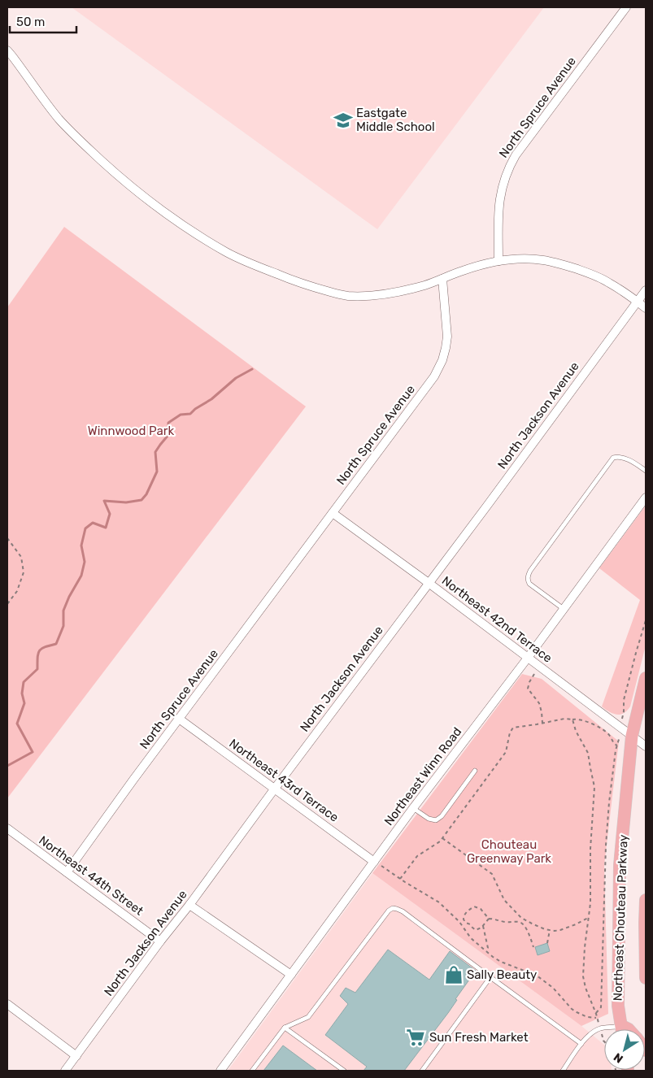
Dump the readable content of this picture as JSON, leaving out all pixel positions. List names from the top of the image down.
{
  "streets": {
    "main road": ["Northeast Chouteau Parkway"],
    "street": [
      "North Spruce Avenue",
      "North Jackson Avenue",
      "Northeast 42nd Terrace",
      "Northeast Winn Road",
      "Northeast 43rd Terrace",
      "Northeast 44th Street"
    ]
  },
  "crossings": [
    ["North Spruce Avenue", "Northeast 42nd Terrace"],
    ["North Spruce Avenue", "Northeast 43rd Terrace"],
    ["North Spruce Avenue", "Northeast 44th Street"],
    ["North Jackson Avenue", "Northeast 42nd Terrace"],
    ["North Jackson Avenue", "Northeast 43rd Terrace"],
    ["North Jackson Avenue", "Northeast 44th Street"],
    ["Northeast 42nd Terrace", "Northeast Winn Road"],
    ["Northeast 42nd Terrace", "Northeast Chouteau Parkway"],
    ["Northeast Winn Road", "Northeast 43rd Terrace"]
  ],
  "parks": ["Winnwood Park", "Chouteau Greenway Park"],
  "places": {
    "school or university": ["Eastgate Middle School"],
    "shop": ["Sally Beauty"],
    "supermarket": ["Sun Fresh Market"]
  },
  "scale_bar": "50 m",
  "north": "bottom left"
}
